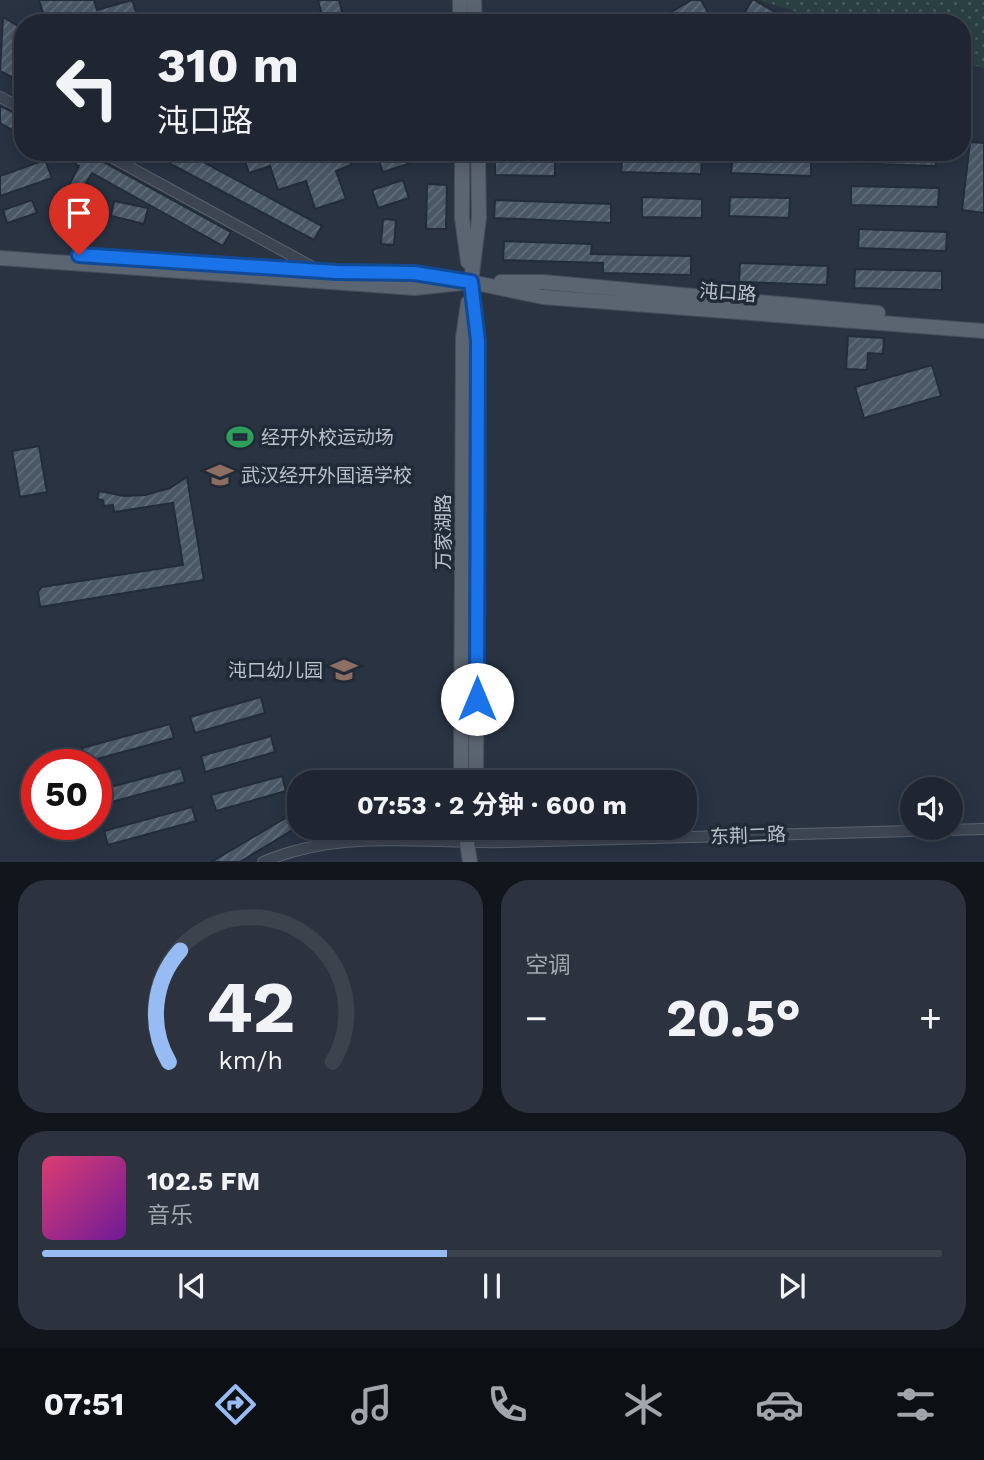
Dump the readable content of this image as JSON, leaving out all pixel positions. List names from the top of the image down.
{
  "streets": {
    "main road": ["沌口路", "万家湖路"],
    "street": ["东荆二路"]
  },
  "crossings": [
    ["沌口路", "万家湖路"]
  ],
  "places": {
    "sports": ["经开外校运动场"],
    "school or university": ["武汉经开外国语学校", "沌口幼儿园"]
  },
  "page": {
    "turn": ["310 m", "沌口路"],
    "limit": "50",
    "trip": "07:53 · 2 分钟 · 600 m",
    "tile": "空调",
    "heat": ["−", "20.5°", "+"],
    "song": ["102.5 FM", "音乐"],
    "tabs": "07:51",
    "gauge": ["42", "km/h"]
  }
}
